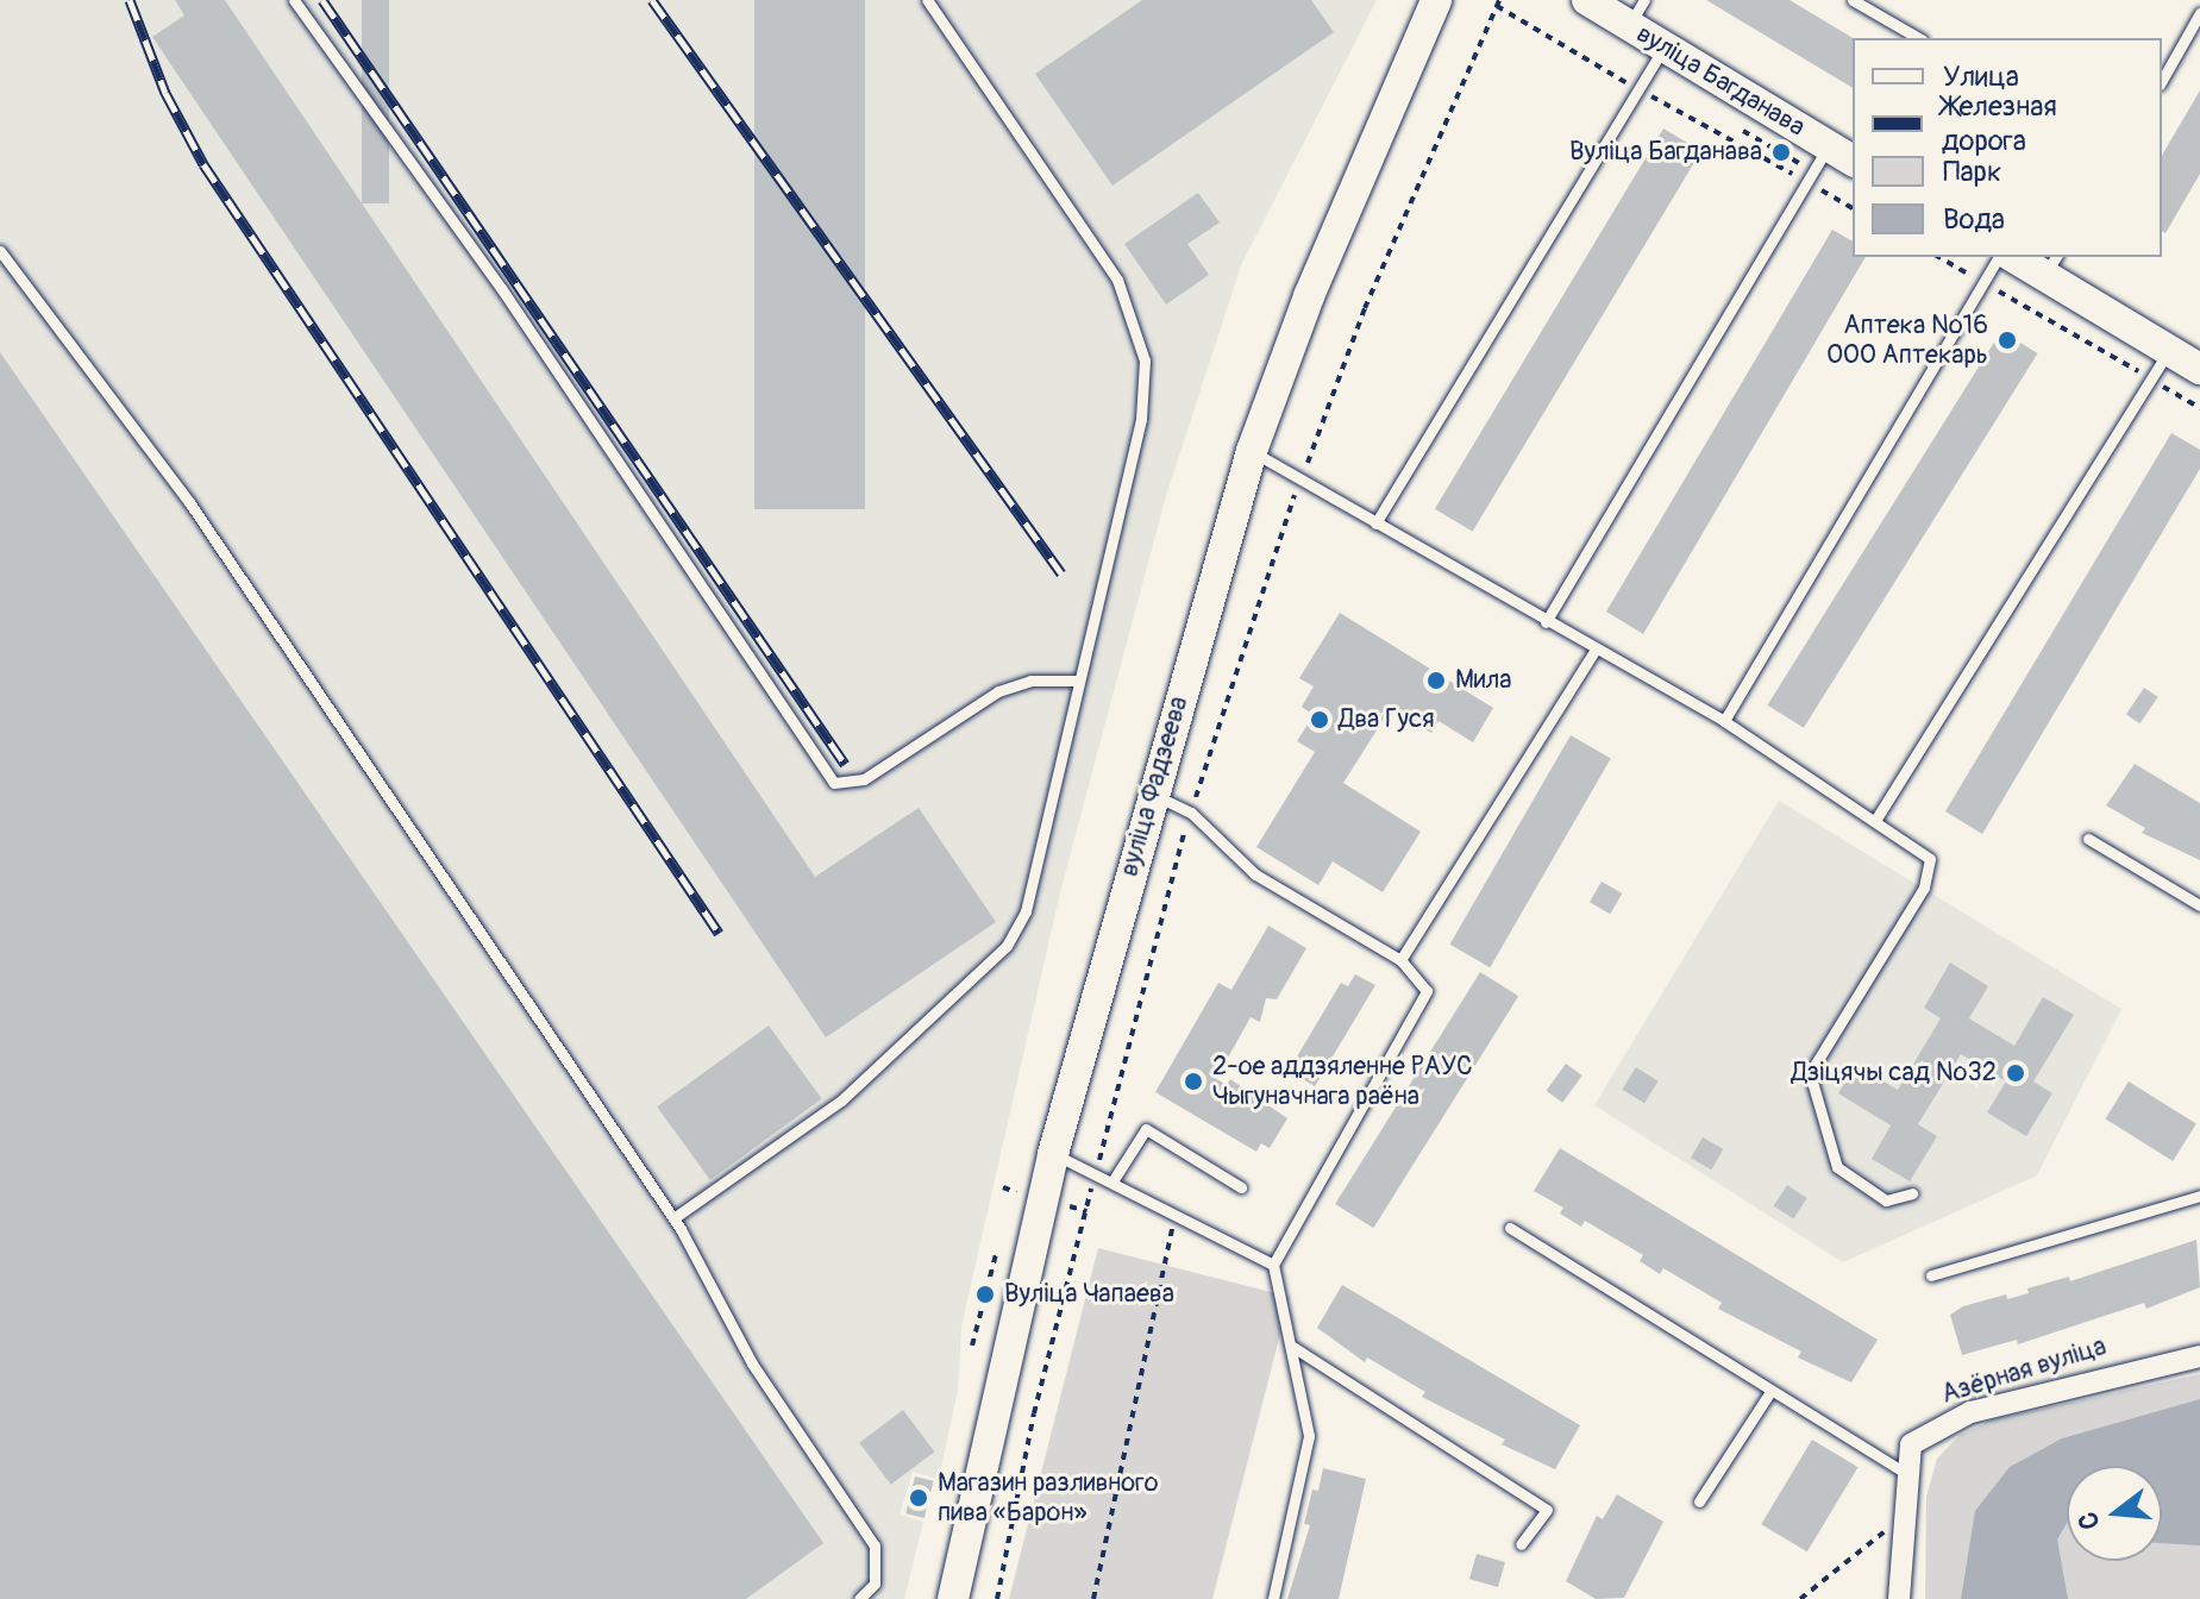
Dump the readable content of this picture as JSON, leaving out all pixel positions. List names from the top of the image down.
{
  "streets": {
    "street": ["вуліца Багданава", "вуліца Фадзеева", "Азёрная вуліца"]
  },
  "places": [
    "Вуліца Багданава",
    "Аптека №16 ООО Аптекарь",
    "Мила",
    "Два Гуся",
    "Дзіцячы сад №32",
    "2-ое аддзяленне РАУС Чыгуначнага раёна",
    "Вуліца Чапаева",
    "Магазин разливного пива «Барон»"
  ],
  "legend": [
    "Улица",
    "Железная дорога",
    "Парк",
    "Вода"
  ],
  "north": "left"
}
